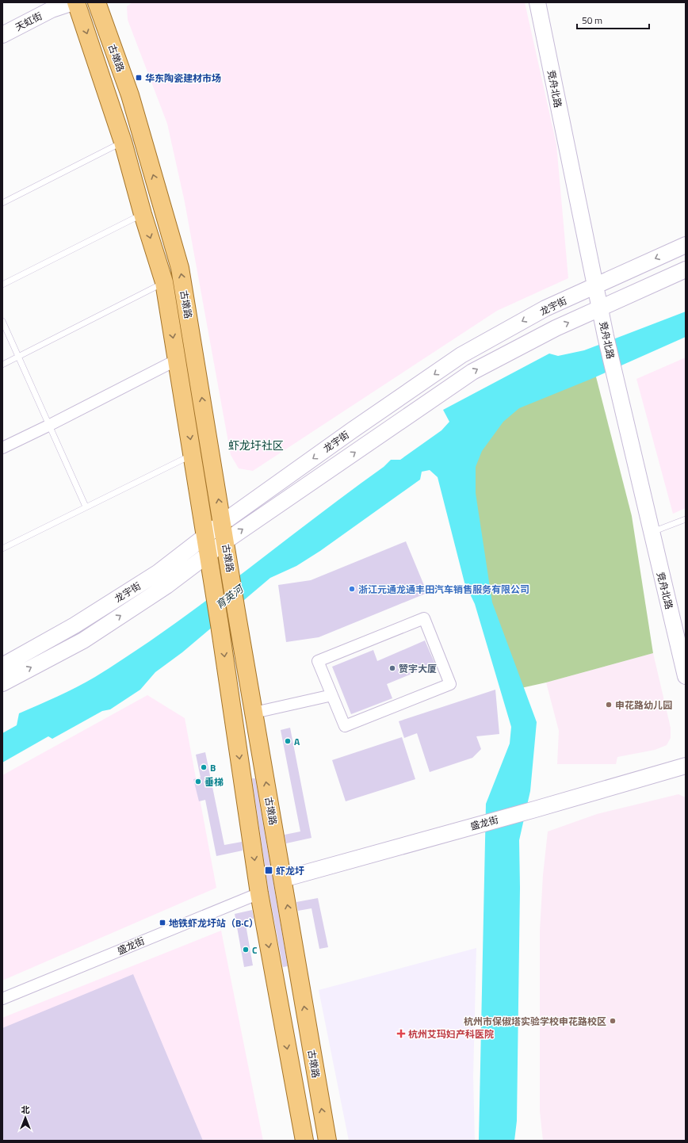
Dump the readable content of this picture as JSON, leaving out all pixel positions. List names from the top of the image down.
{
  "streets": {
    "main road": ["古墩路"],
    "street": [
      "天虹街",
      "竞舟北路",
      "龙宇街",
      "盛龙街"
    ]
  },
  "crossings": [
    ["古墩路", "龙宇街"],
    ["古墩路", "盛龙街"],
    ["竞舟北路", "龙宇街"]
  ],
  "districts": ["虾龙圩社区"],
  "water": ["育英河"],
  "places": {
    "transit": ["华东陶瓷建材市场", "虾龙圩", "地铁虾龙圩站（B·C）"],
    "other": [
      "浙江元通龙通丰田汽车销售服务有限公司",
      "赞宇大厦",
      "申花路幼儿园",
      "A",
      "B",
      "垂梯",
      "C",
      "杭州市保俶塔实验学校申花路校区"
    ],
    "health": ["杭州艾玛妇产科医院"]
  },
  "scale_bar": "50 m",
  "north": "top"
}
